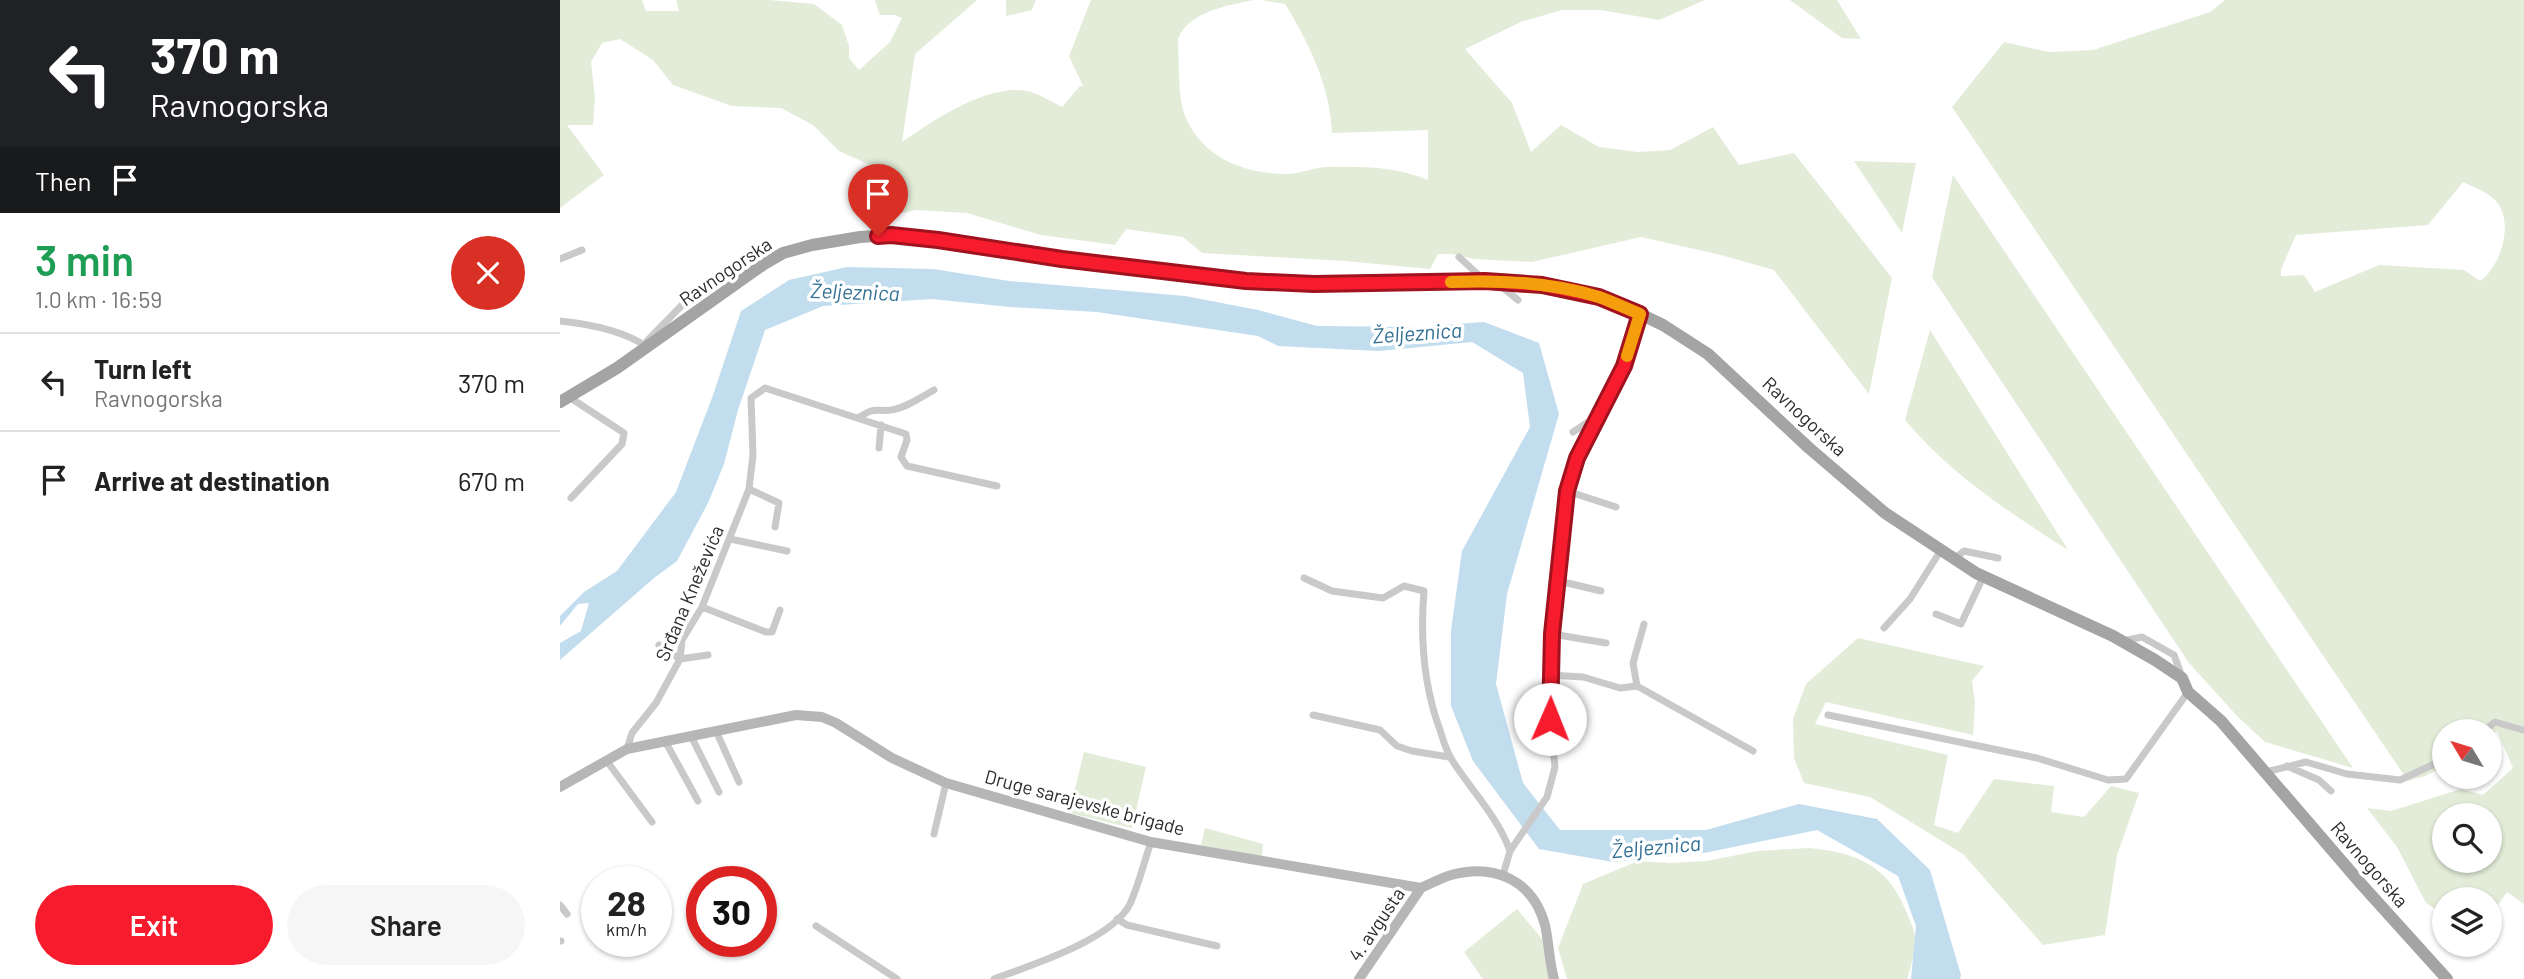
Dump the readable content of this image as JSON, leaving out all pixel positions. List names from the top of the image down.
{
  "streets": {
    "main road": ["Ravnogorska", "Druge sarajevske brigade", "4. avgusta"],
    "street": ["Srđana Kneževića"]
  },
  "crossings": [
    ["Srđana Kneževića", "Druge sarajevske brigade"],
    ["Druge sarajevske brigade", "4. avgusta"]
  ],
  "water": ["Željeznica"],
  "north": "top left",
  "page": {
    "turn": ["370 m", "Ravnogorska"],
    "then": "Then",
    "heading": ["3 min", "1.0 km · 16:59"],
    "list": [
      {
        "name": "Turn left",
        "note": "Ravnogorska",
        "value": "370 m"
      },
      {
        "name": "Arrive at destination",
        "value": "670 m"
      }
    ],
    "speed": "28 km/h",
    "limit": "30",
    "buttons": ["Exit", "Share"]
  }
}
